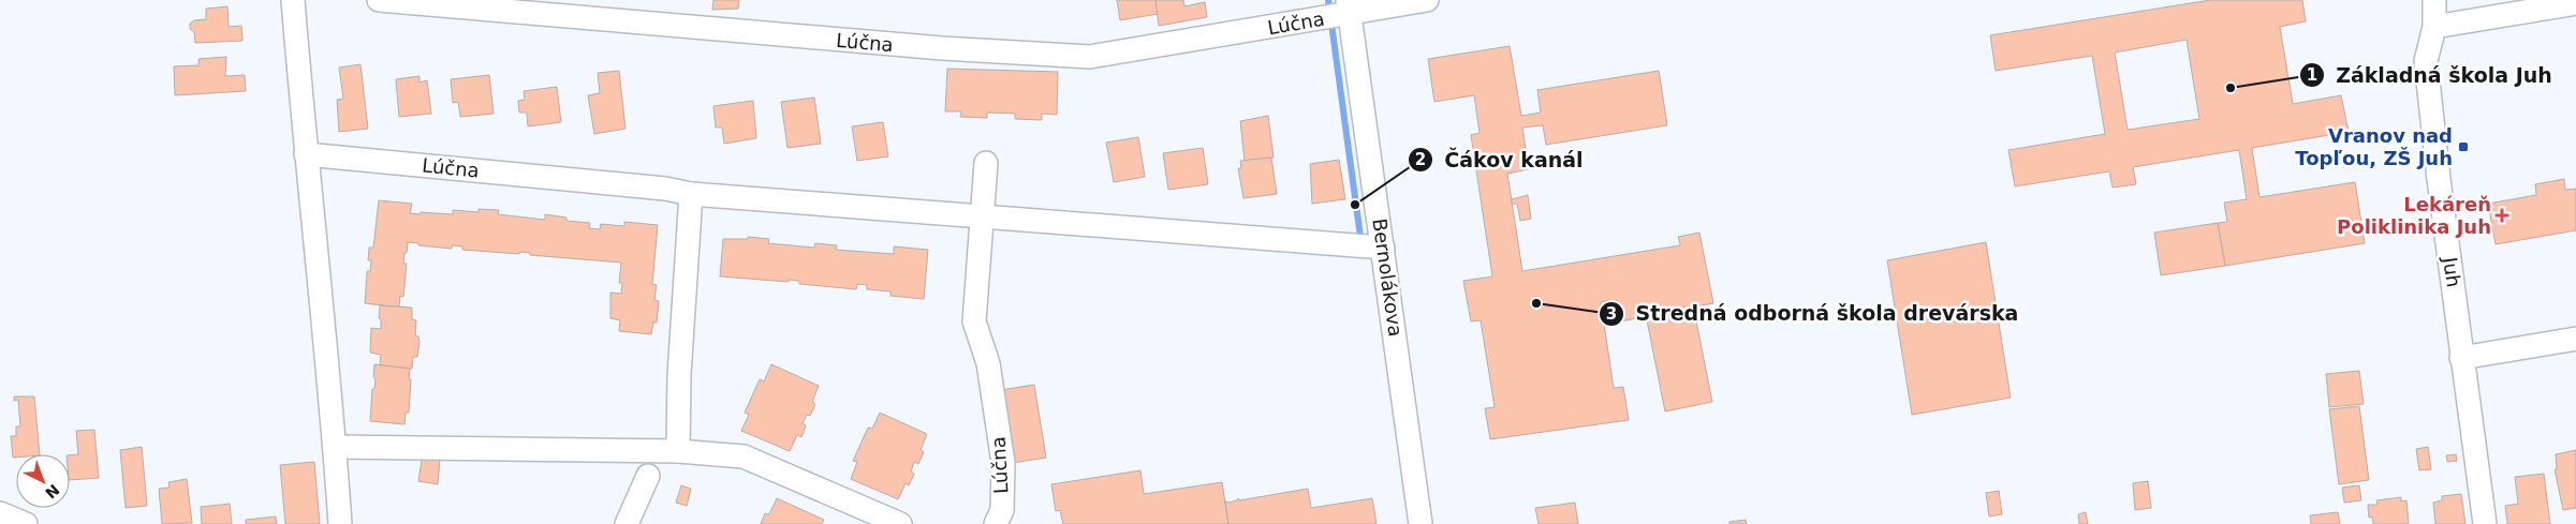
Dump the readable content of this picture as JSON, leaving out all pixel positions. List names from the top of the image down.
{
  "streets": {
    "street": ["Lúčna", "Juh", "Bernolákova"]
  },
  "crossings": [
    ["Lúčna", "Bernolákova"]
  ],
  "places": {
    "other": ["Základná škola Juh", "Čákov kanál", "Stredná odborná škola drevárska"],
    "transit": ["Vranov nad Topľou, ZŠ Juh"],
    "health": ["Lekáreň Poliklinika Juh"]
  },
  "north": "bottom right"
}
